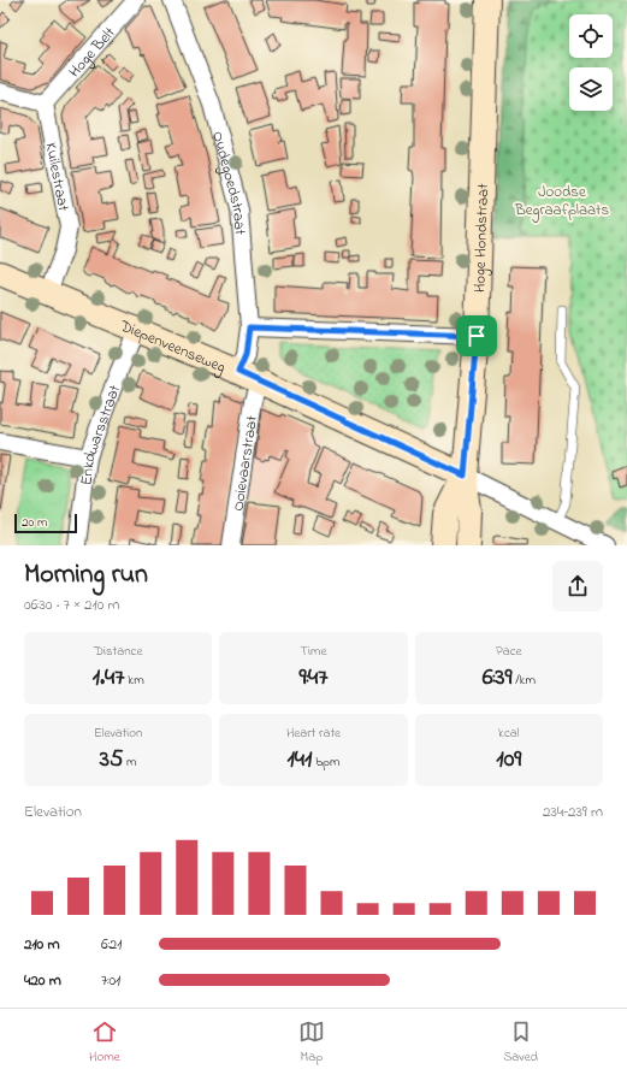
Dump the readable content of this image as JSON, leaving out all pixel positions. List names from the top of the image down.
{
  "streets": {
    "street": [
      "Hoge Belt",
      "Kuilestraat",
      "Oudegoedstraat",
      "Hoge Hondstraat",
      "Diepenveenseweg",
      "Enkdwarsstraat",
      "Ooievaarstraat"
    ]
  },
  "crossings": [
    ["Hoge Belt", "Kuilestraat"],
    ["Kuilestraat", "Diepenveenseweg"],
    ["Oudegoedstraat", "Diepenveenseweg"],
    ["Oudegoedstraat", "Ooievaarstraat"],
    ["Hoge Hondstraat", "Diepenveenseweg"],
    ["Diepenveenseweg", "Enkdwarsstraat"],
    ["Diepenveenseweg", "Ooievaarstraat"]
  ],
  "parks": ["Joodse Begraafplaats"],
  "scale_bar": "20 m",
  "page": {
    "scale": "20 m",
    "heading": ["Morning run", "06:30 · 7 × 210 m"],
    "stats": [
      ["Distance", "1.47 km"],
      ["Time", "9:47"],
      ["Pace", "6:39 /km"],
      ["Elevation", "35 m"],
      ["Heart rate", "141 bpm"],
      ["kcal", "109"]
    ],
    "chart": ["Elevation", "234–239 m"],
    "list": [
      {
        "name": "210 m",
        "note": "6:21"
      },
      {
        "name": "420 m",
        "note": "7:01"
      }
    ],
    "tabs": ["Home", "Map", "Saved"]
  }
}
